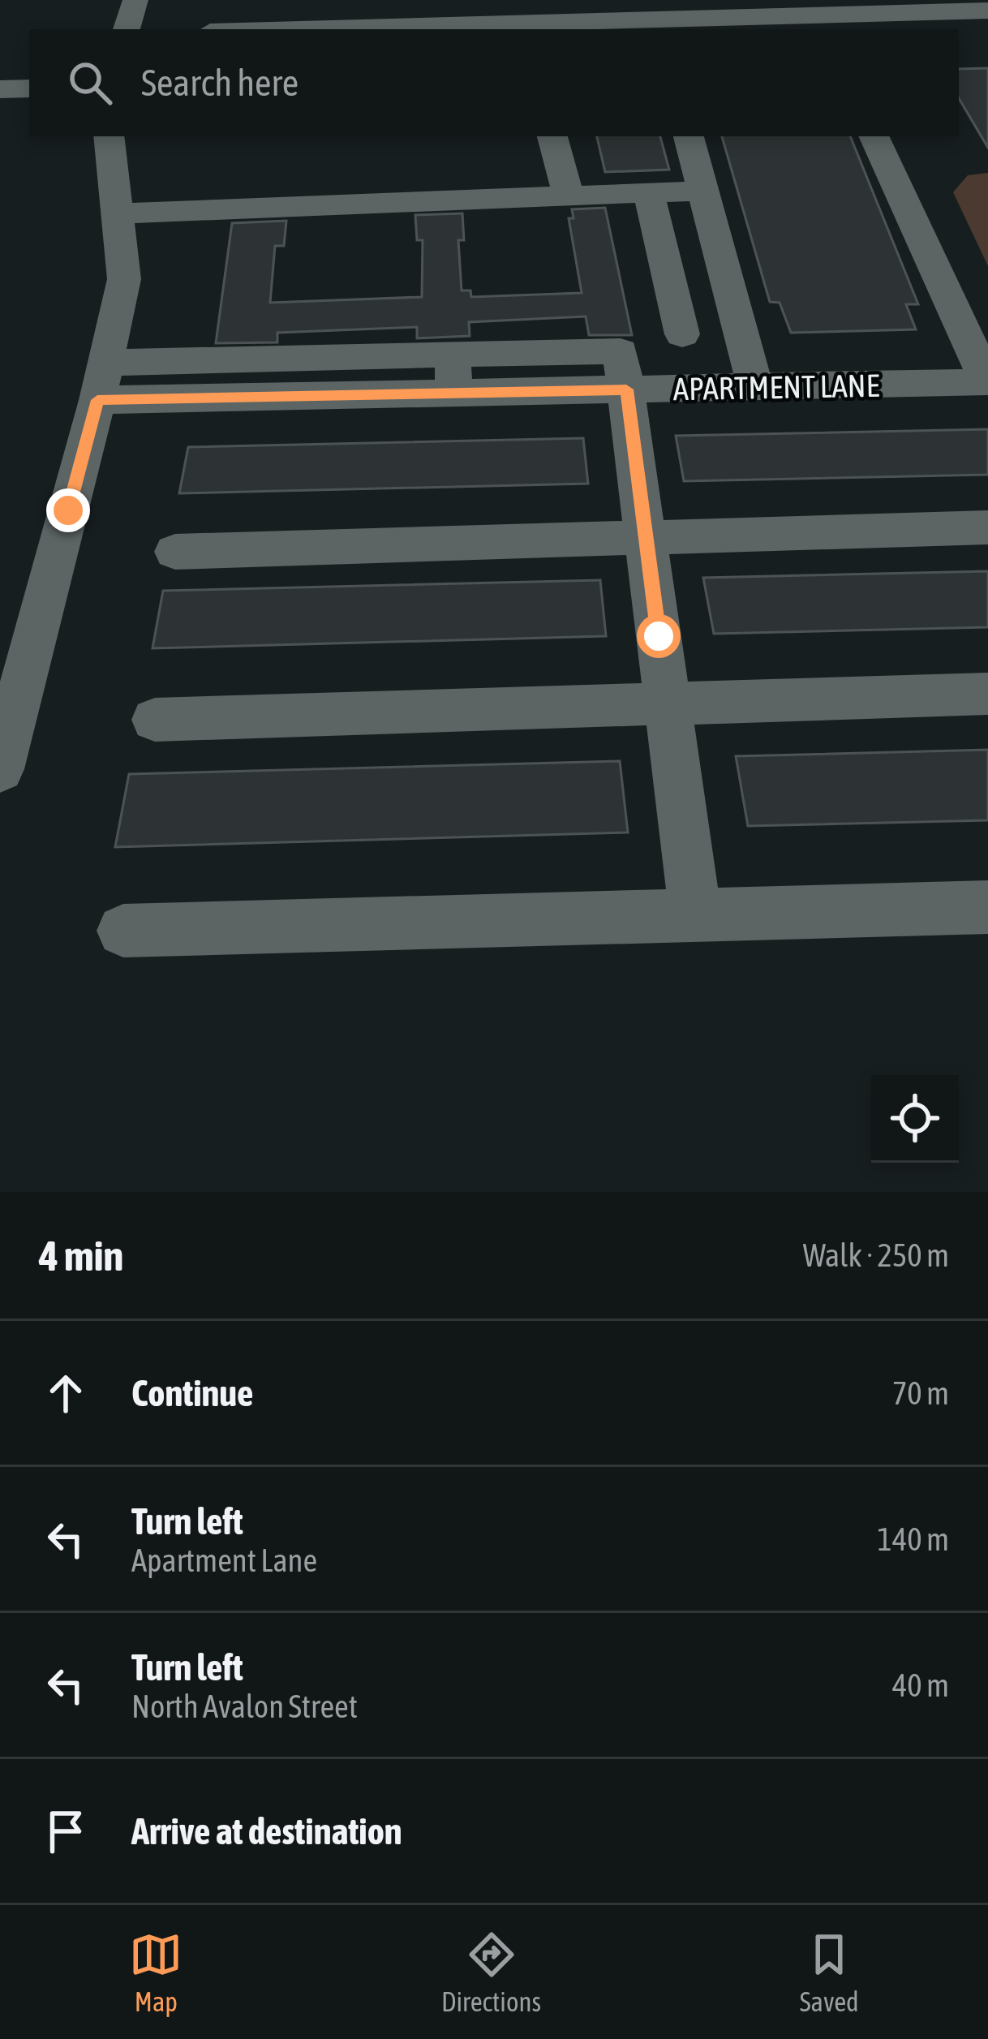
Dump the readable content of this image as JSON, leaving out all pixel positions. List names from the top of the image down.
{
  "streets": {
    "street": ["APARTMENT LANE"]
  },
  "page": {
    "search": "Search here",
    "heading": ["4 min", "Walk · 250 m"],
    "list": [
      ["Continue", "70 m"],
      ["Turn left", "Apartment Lane", "140 m"],
      ["Turn left", "North Avalon Street", "40 m"],
      "Arrive at destination"
    ],
    "nav": ["Map", "Directions", "Saved"]
  }
}
